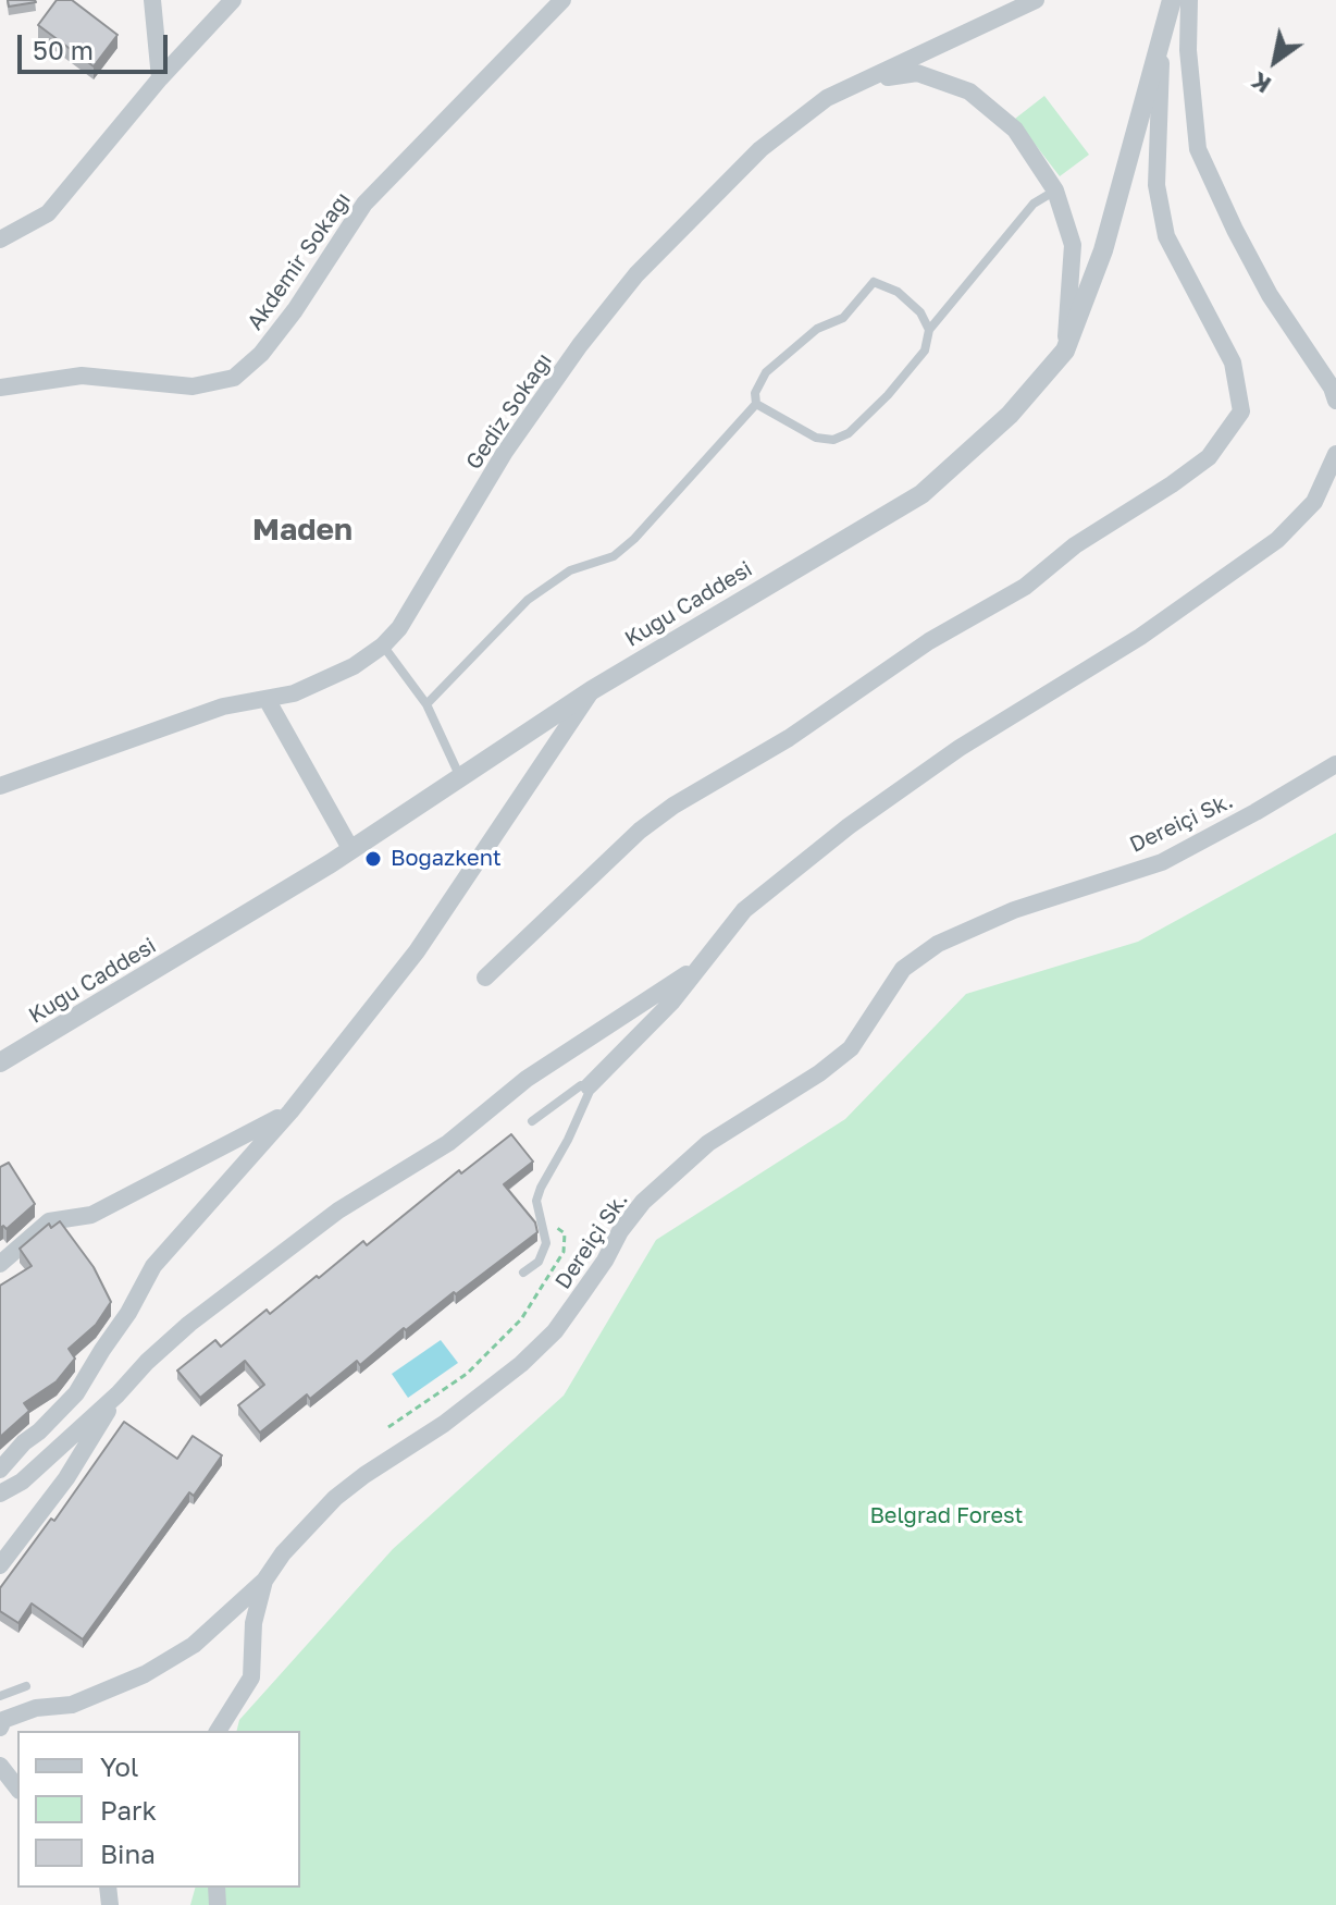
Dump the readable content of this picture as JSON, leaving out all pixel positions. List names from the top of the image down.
{
  "streets": {
    "street": [
      "Akdemir Sokağı",
      "Gediz Sokağı",
      "Kuğu Caddesi",
      "Dereiçi Sk."
    ]
  },
  "districts": ["Maden"],
  "parks": ["Belgrad Forest"],
  "places": ["Boğazkent"],
  "legend": ["Yol", "Park", "Bina"],
  "scale_bar": "50 m",
  "north": "bottom left"
}
